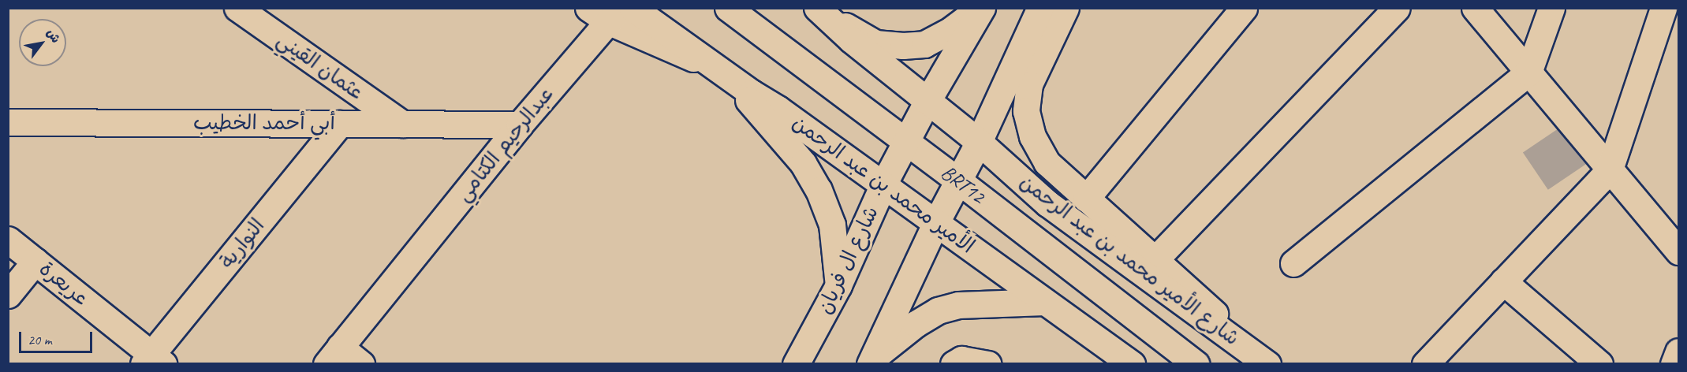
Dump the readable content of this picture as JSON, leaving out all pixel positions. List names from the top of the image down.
{
  "streets": {
    "street": [
      "عثمان القيني",
      "أبي أحمد الخطيب",
      "عبدالرحيم الكتامي",
      "الأمير محمد بن عبد الرحمن",
      "BRT12",
      "النوارية",
      "شارع ال فريان",
      "شارع الأمير محمد بن عبد الرحمن",
      "عريعرة"
    ]
  },
  "crossings": [
    ["عثمان القيني", "أبي أحمد الخطيب"],
    ["أبي أحمد الخطيب", "عبدالرحيم الكتامي"],
    ["أبي أحمد الخطيب", "النوارية"],
    ["عبدالرحيم الكتامي", "الأمير محمد بن عبد الرحمن"],
    ["الأمير محمد بن عبد الرحمن", "شارع ال فريان"],
    ["BRT12", "شارع ال فريان"],
    ["النوارية", "عريعرة"],
    ["شارع ال فريان", "شارع الأمير محمد بن عبد الرحمن"]
  ],
  "scale_bar": "20 m",
  "north": "top right"
}
